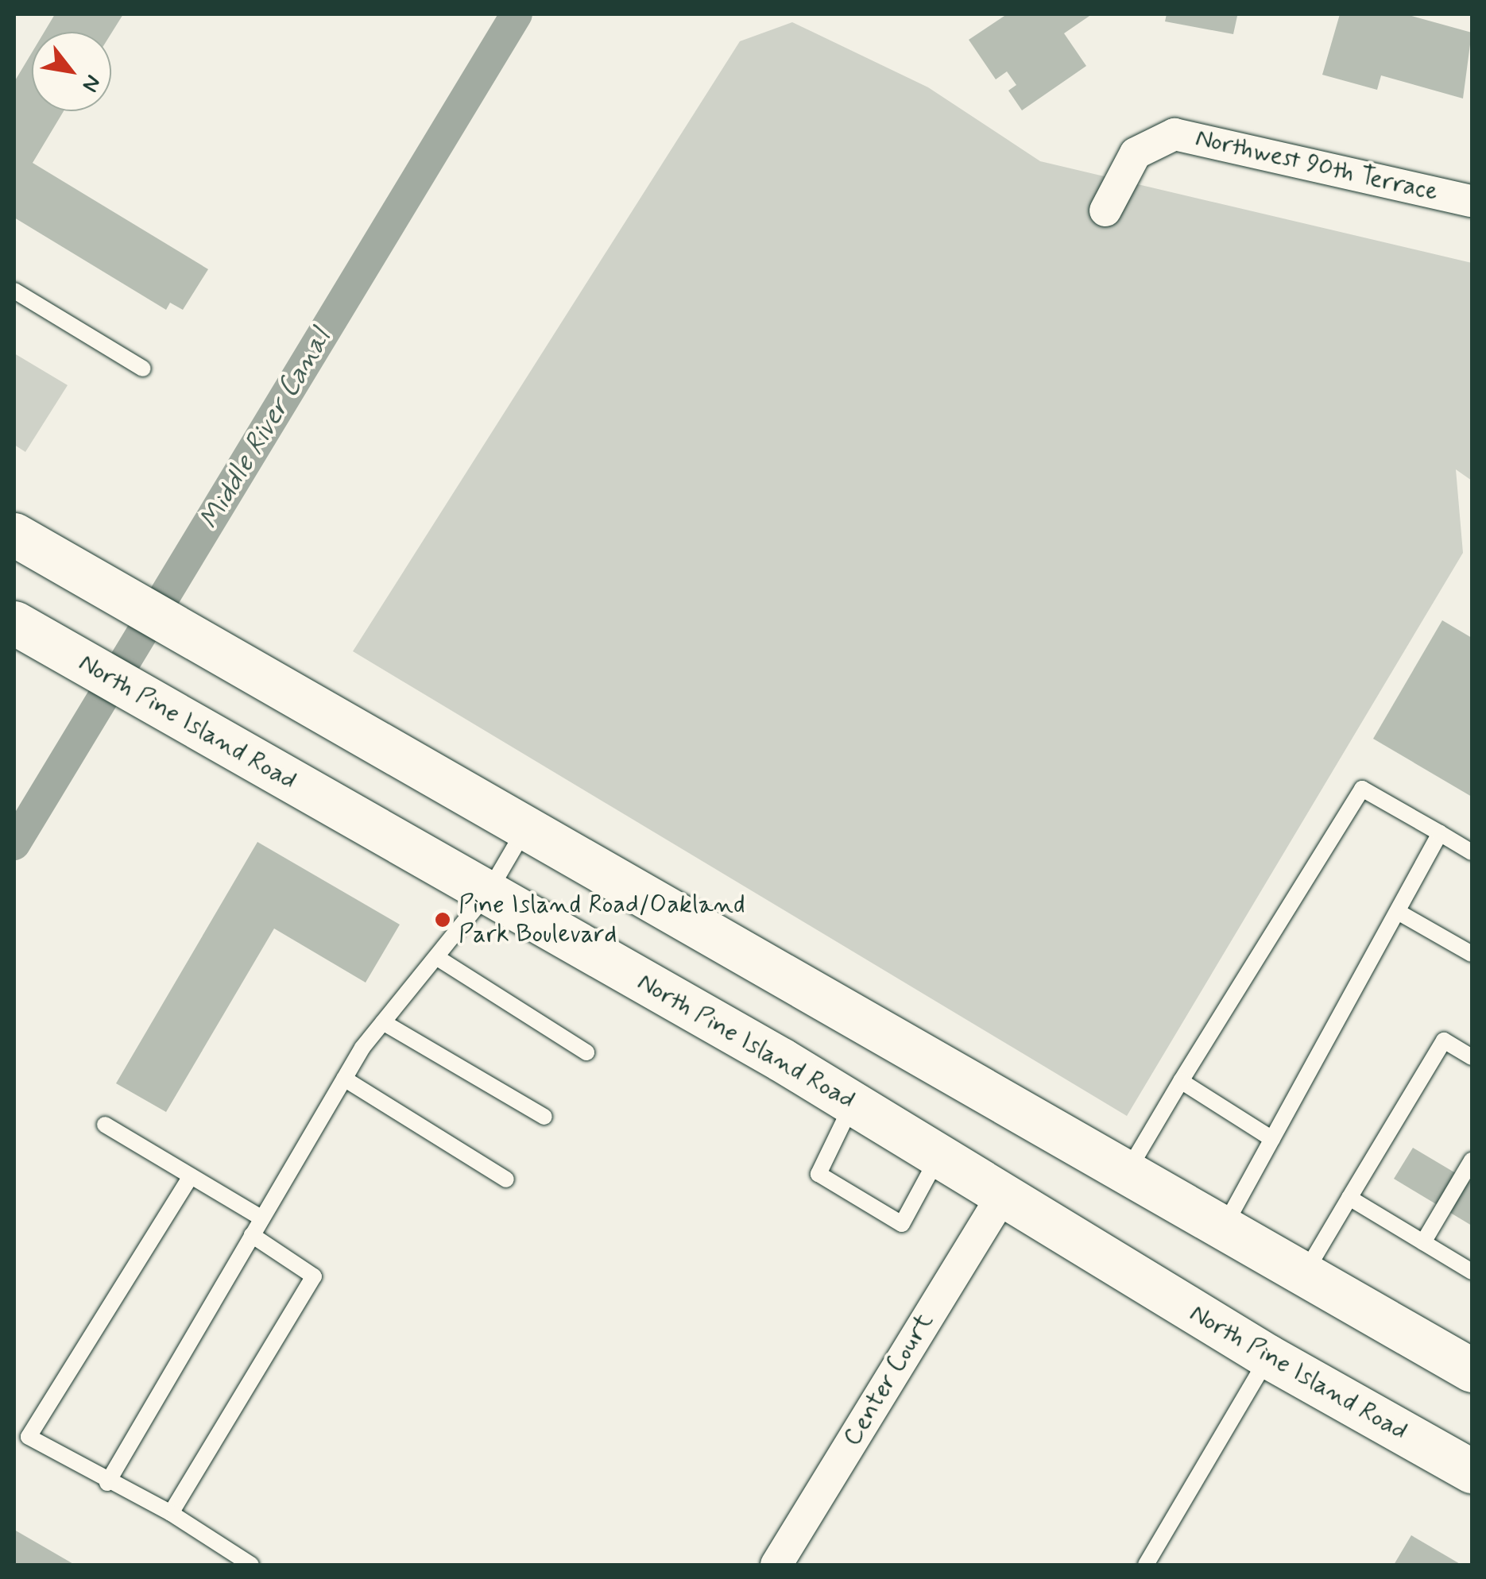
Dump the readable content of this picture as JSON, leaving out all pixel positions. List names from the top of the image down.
{
  "streets": {
    "main road": ["North Pine Island Road"],
    "street": ["Northwest 90th Terrace", "Center Court"]
  },
  "crossings": [
    ["North Pine Island Road", "Center Court"]
  ],
  "water": ["Middle River Canal"],
  "places": ["Pine Island Road/Oakland Park Boulevard"],
  "north": "bottom right"
}
